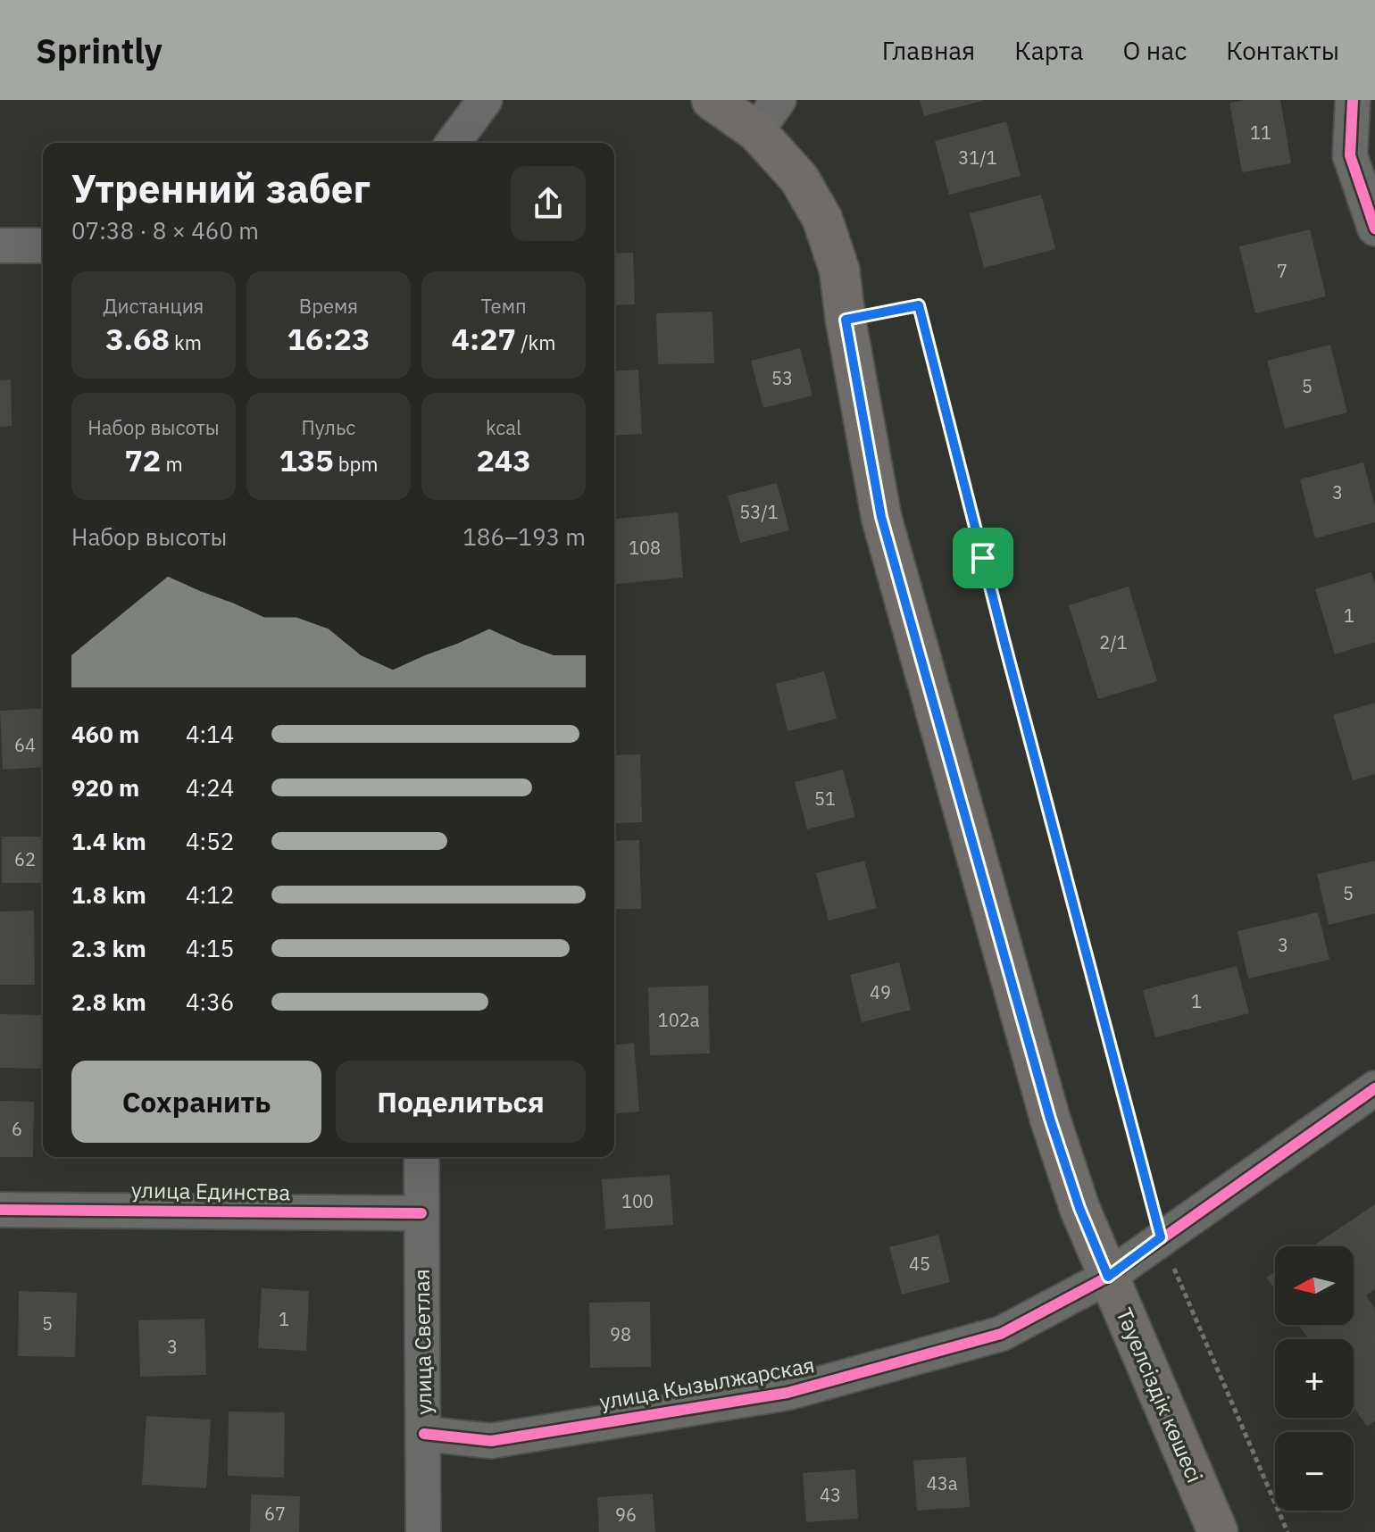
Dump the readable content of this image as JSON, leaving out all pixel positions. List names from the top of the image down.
{
  "streets": {
    "main road": ["Тәуелсіздік көшесі"],
    "street": ["улица Единства", "улица Светлая", "улица Кызылжарская"]
  },
  "crossings": [
    ["улица Единства", "улица Светлая"],
    ["улица Светлая", "улица Кызылжарская"],
    ["улица Кызылжарская", "Тәуелсіздік көшесі"]
  ],
  "house_numbers": [
    "11",
    "31/1",
    "7",
    "53",
    "5",
    "3",
    "53/1",
    "108",
    "1",
    "2/1",
    "64",
    "51",
    "62",
    "5",
    "3",
    "49",
    "1",
    "102а",
    "6",
    "100",
    "45",
    "1",
    "5",
    "98",
    "3",
    "43а",
    "43",
    "67",
    "96"
  ],
  "north": "left",
  "page": {
    "header": "Sprintly",
    "nav": [
      "Главная",
      "Карта",
      "О нас",
      "Контакты"
    ],
    "heading": ["Утренний забег", "07:38 · 8 × 460 m"],
    "stats": [
      ["Дистанция", "3.68 km"],
      ["Время", "16:23"],
      ["Темп", "4:27 /km"],
      ["Набор высоты", "72 m"],
      ["Пульс", "135 bpm"],
      ["kcal", "243"]
    ],
    "chart": ["Набор высоты", "186–193 m"],
    "list": [
      {
        "name": "460 m",
        "note": "4:14"
      },
      {
        "name": "920 m",
        "note": "4:24"
      },
      {
        "name": "1.4 km",
        "note": "4:52"
      },
      {
        "name": "1.8 km",
        "note": "4:12"
      },
      {
        "name": "2.3 km",
        "note": "4:15"
      },
      {
        "name": "2.8 km",
        "note": "4:36"
      }
    ],
    "buttons": ["Сохранить", "Поделиться"],
    "map_buttons": ["+", "−"]
  }
}
